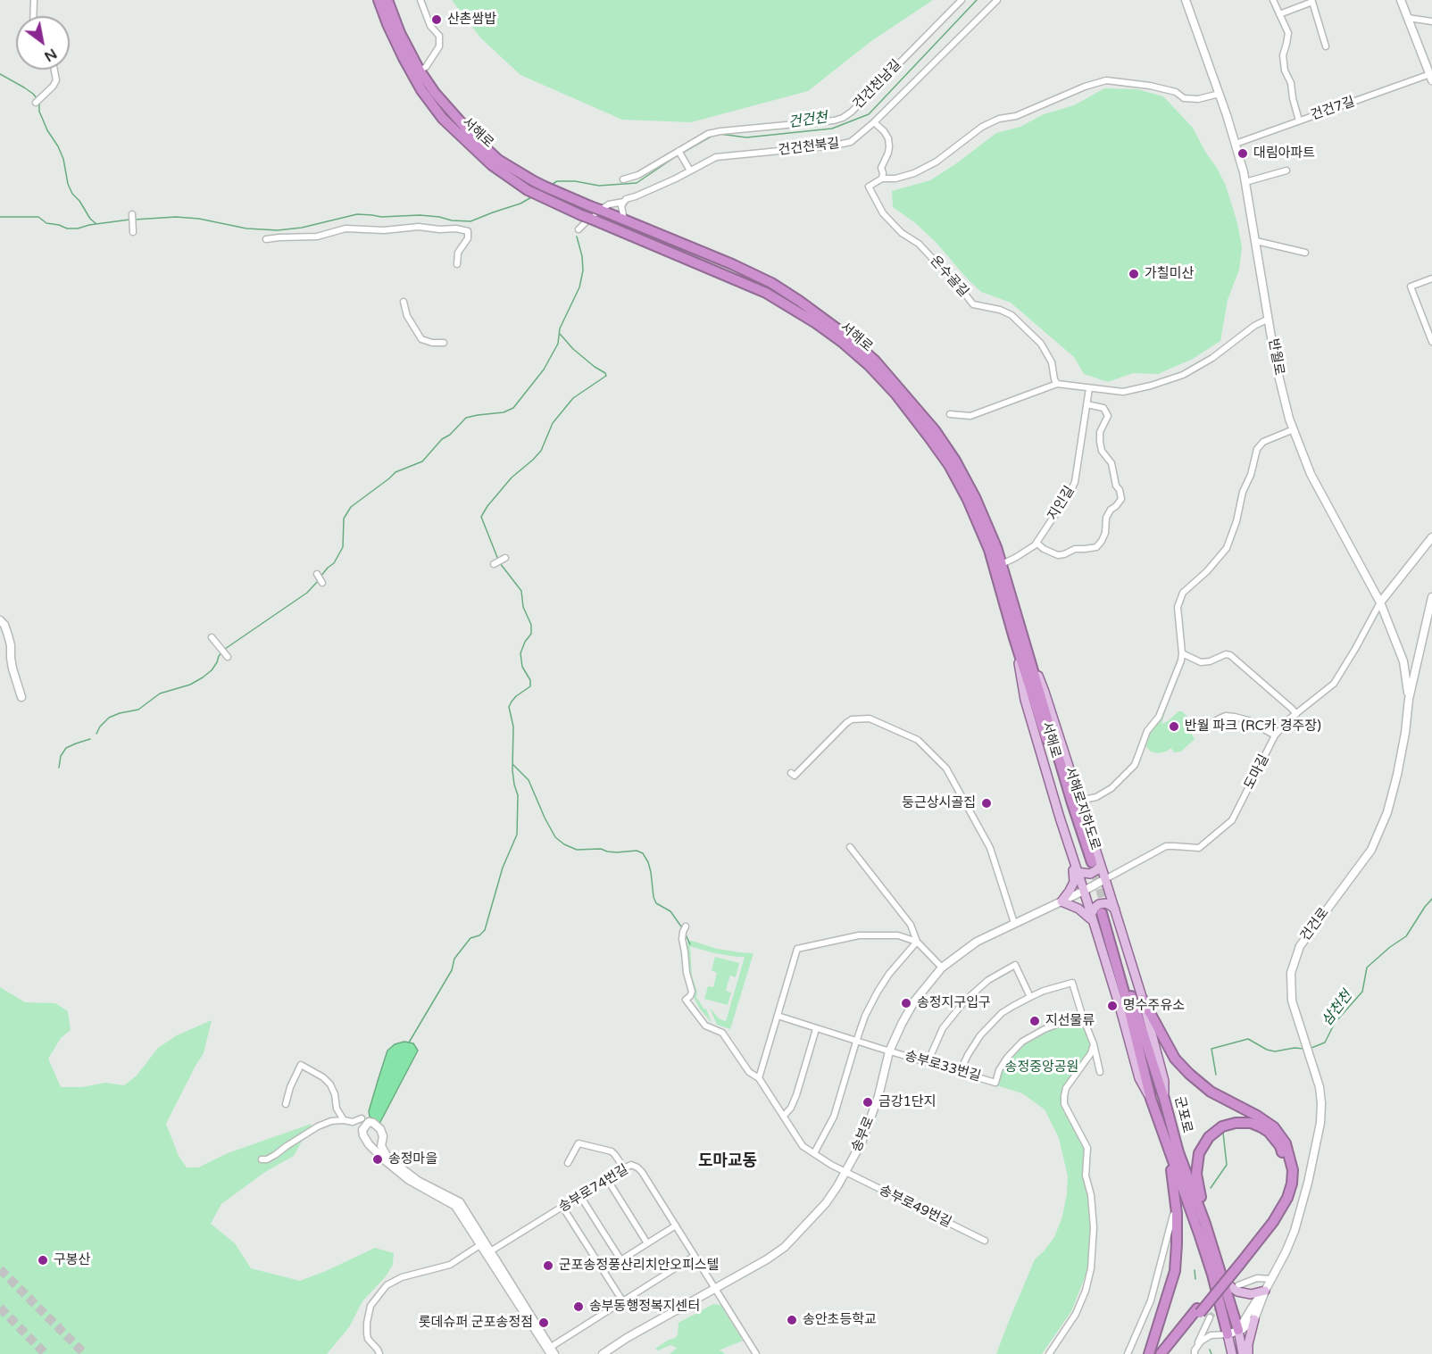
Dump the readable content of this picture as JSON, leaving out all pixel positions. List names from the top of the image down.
{
  "streets": {
    "highway": ["서해로", "서해로지하도로", "군포로"],
    "street": [
      "건건천남길",
      "건건7길",
      "건건천북길",
      "온수골길",
      "반월로",
      "지인길",
      "도마길",
      "건건로",
      "송부로33번길",
      "송부로",
      "송부로74번길",
      "송부로49번길"
    ]
  },
  "crossings": [
    ["건건7길", "반월로"],
    ["서해로", "지인길"],
    ["서해로", "도마길"],
    ["서해로", "서해로지하도로"],
    ["서해로", "군포로"],
    ["서해로", "송부로"],
    ["건건천북길", "온수골길"],
    ["반월로", "도마길"],
    ["반월로", "건건로"],
    ["도마길", "군포로"],
    ["도마길", "송부로"],
    ["건건로", "군포로"],
    ["송부로33번길", "송부로"],
    ["군포로", "송부로"],
    ["송부로", "송부로74번길"],
    ["송부로", "송부로49번길"]
  ],
  "districts": ["도마교동"],
  "water": ["건건천", "삼천천"],
  "parks": ["송정중앙공원"],
  "places": [
    "산촌쌈밥",
    "대림아파트",
    "가칠미산",
    "반월 파크 (RC카 경주장)",
    "둥근상시골집",
    "송정지구입구",
    "명수주유소",
    "지선물류",
    "금강1단지",
    "송정마을",
    "구봉산",
    "군포송정풍산리치안오피스텔",
    "송부동행정복지센터",
    "송안초등학교",
    "롯데슈퍼 군포송정점"
  ],
  "north": "bottom right"
}
